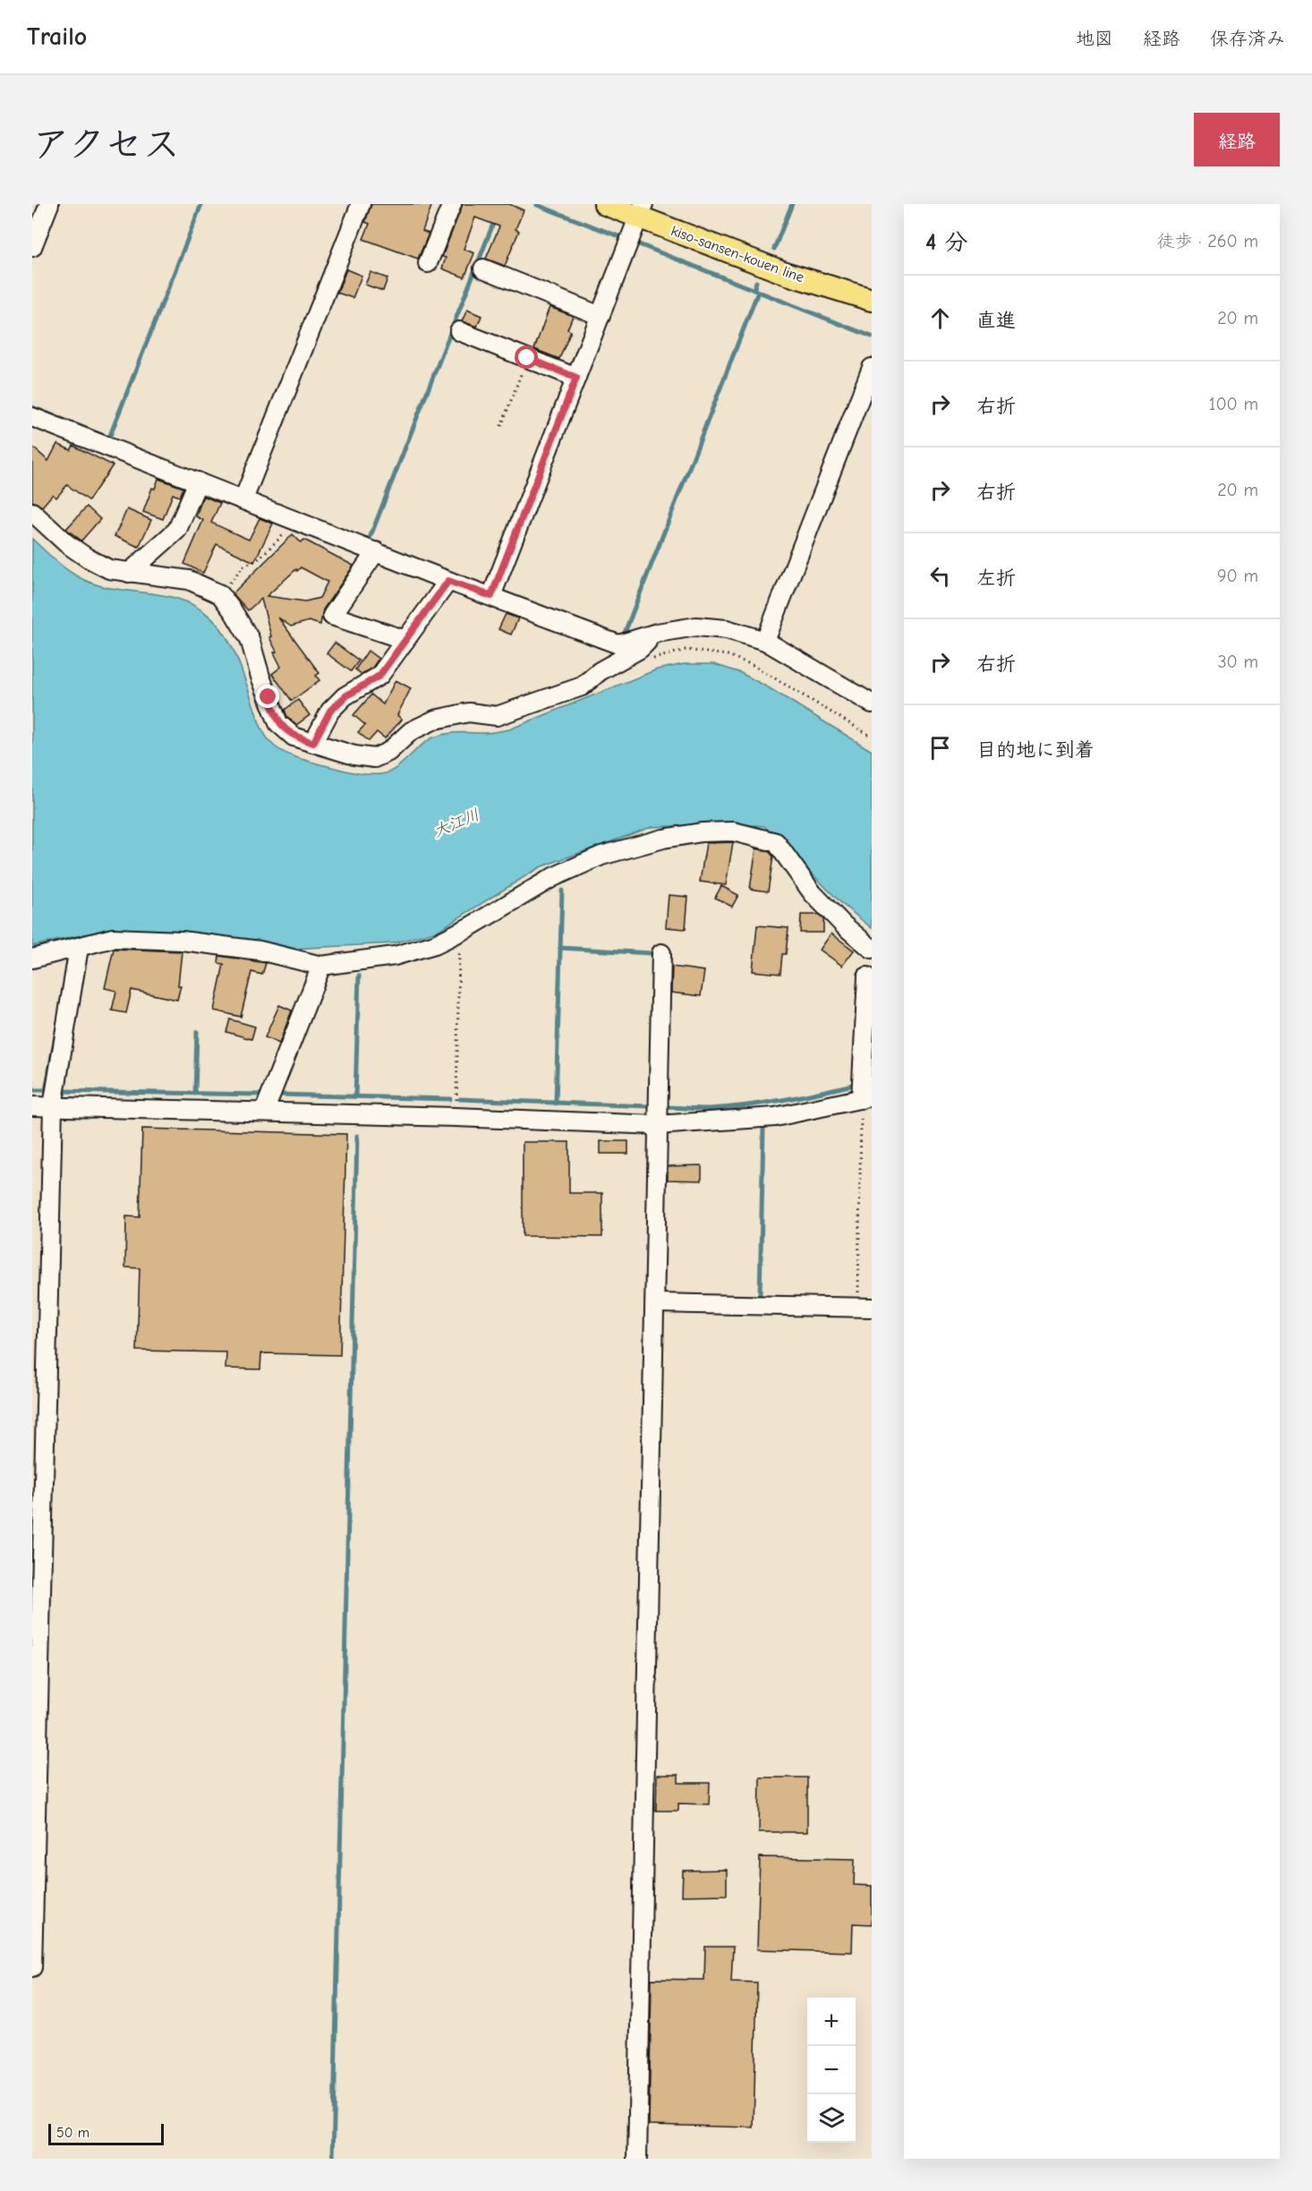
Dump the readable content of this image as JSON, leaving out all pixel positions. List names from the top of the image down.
{
  "streets": {
    "main road": ["kiso-sansen-kouen line"]
  },
  "water": ["大江川"],
  "scale_bar": "50 m",
  "page": {
    "header": "Trailo",
    "nav": ["地図", "経路", "保存済み"],
    "title": "アクセス",
    "buttons": "経路",
    "heading": ["4 分", "徒歩 · 260 m"],
    "list": [
      ["直進", "20 m"],
      ["右折", "100 m"],
      ["右折", "20 m"],
      ["左折", "90 m"],
      ["右折", "30 m"],
      "目的地に到着"
    ],
    "map_buttons": ["+", "−"],
    "scale": "50 m"
  }
}
